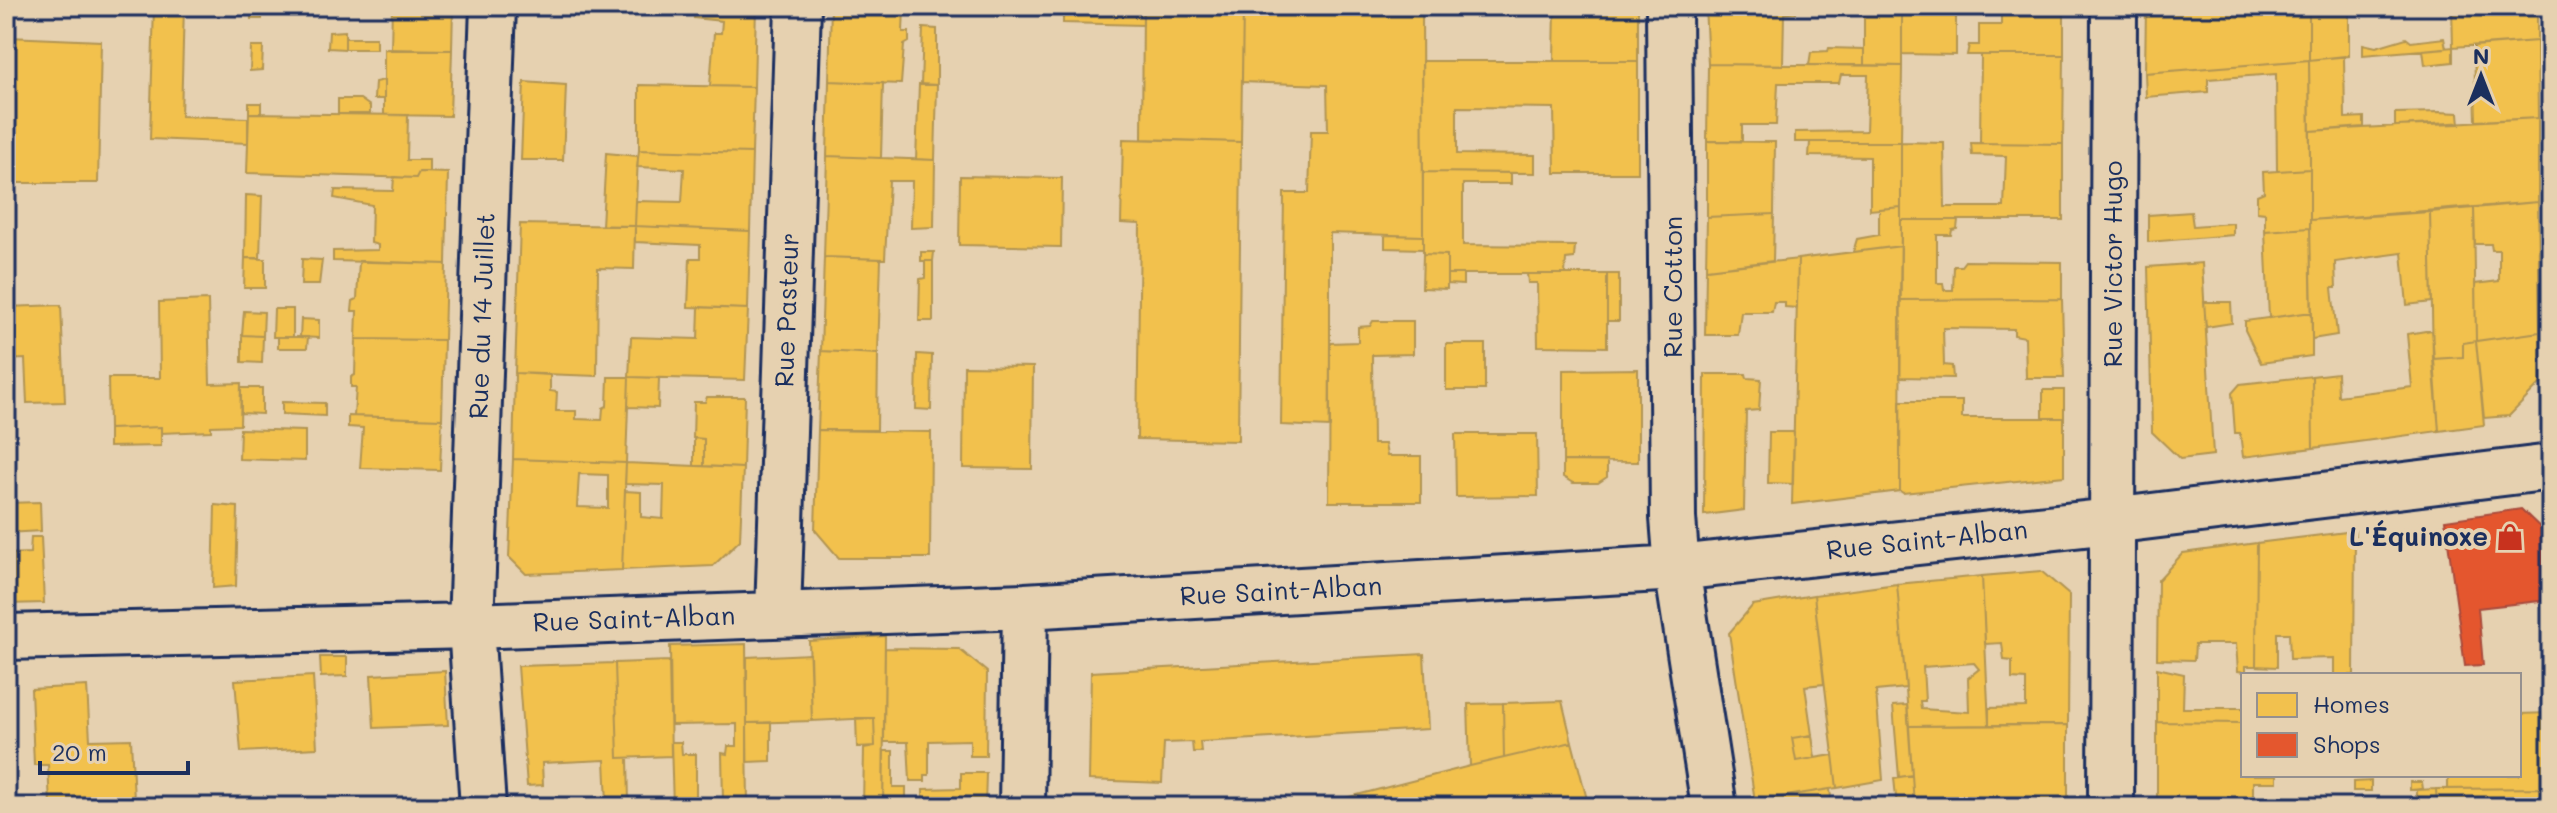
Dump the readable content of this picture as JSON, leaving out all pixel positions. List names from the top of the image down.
{
  "streets": {
    "street": [
      "Rue Victor Hugo",
      "Rue Cotton",
      "Rue Pasteur",
      "Rue du 14 Juillet",
      "Rue Saint-Alban"
    ]
  },
  "crossings": [
    ["Rue Victor Hugo", "Rue Saint-Alban"],
    ["Rue Cotton", "Rue Saint-Alban"],
    ["Rue Pasteur", "Rue Saint-Alban"],
    ["Rue du 14 Juillet", "Rue Saint-Alban"]
  ],
  "places": {
    "shop": ["L'Équinoxe"]
  },
  "legend": ["Homes", "Shops"],
  "scale_bar": "20 m",
  "north": "top"
}
